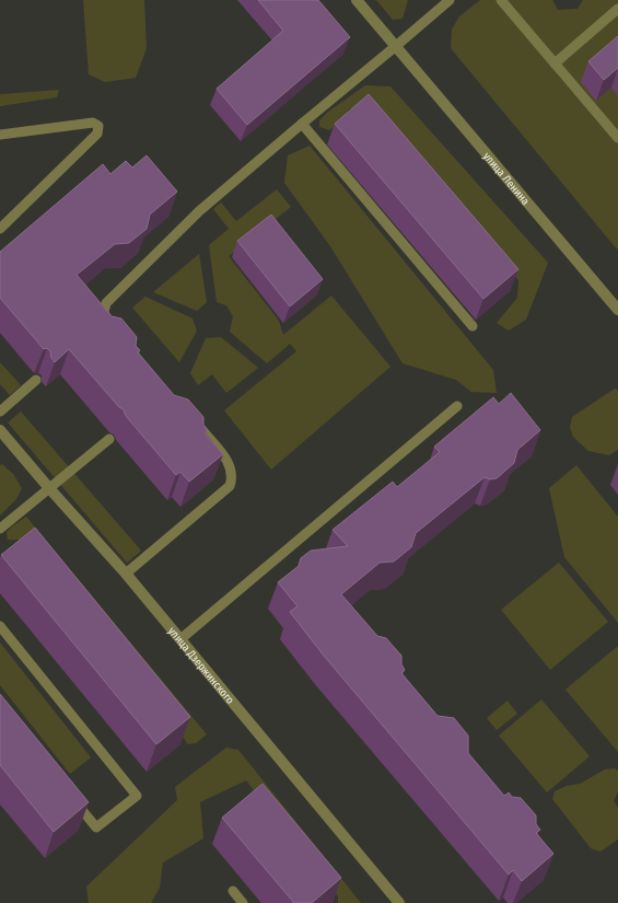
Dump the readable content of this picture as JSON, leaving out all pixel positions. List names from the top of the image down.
{
  "streets": {
    "street": ["улица Ленина", "улица Дзержинского"]
  }
}
